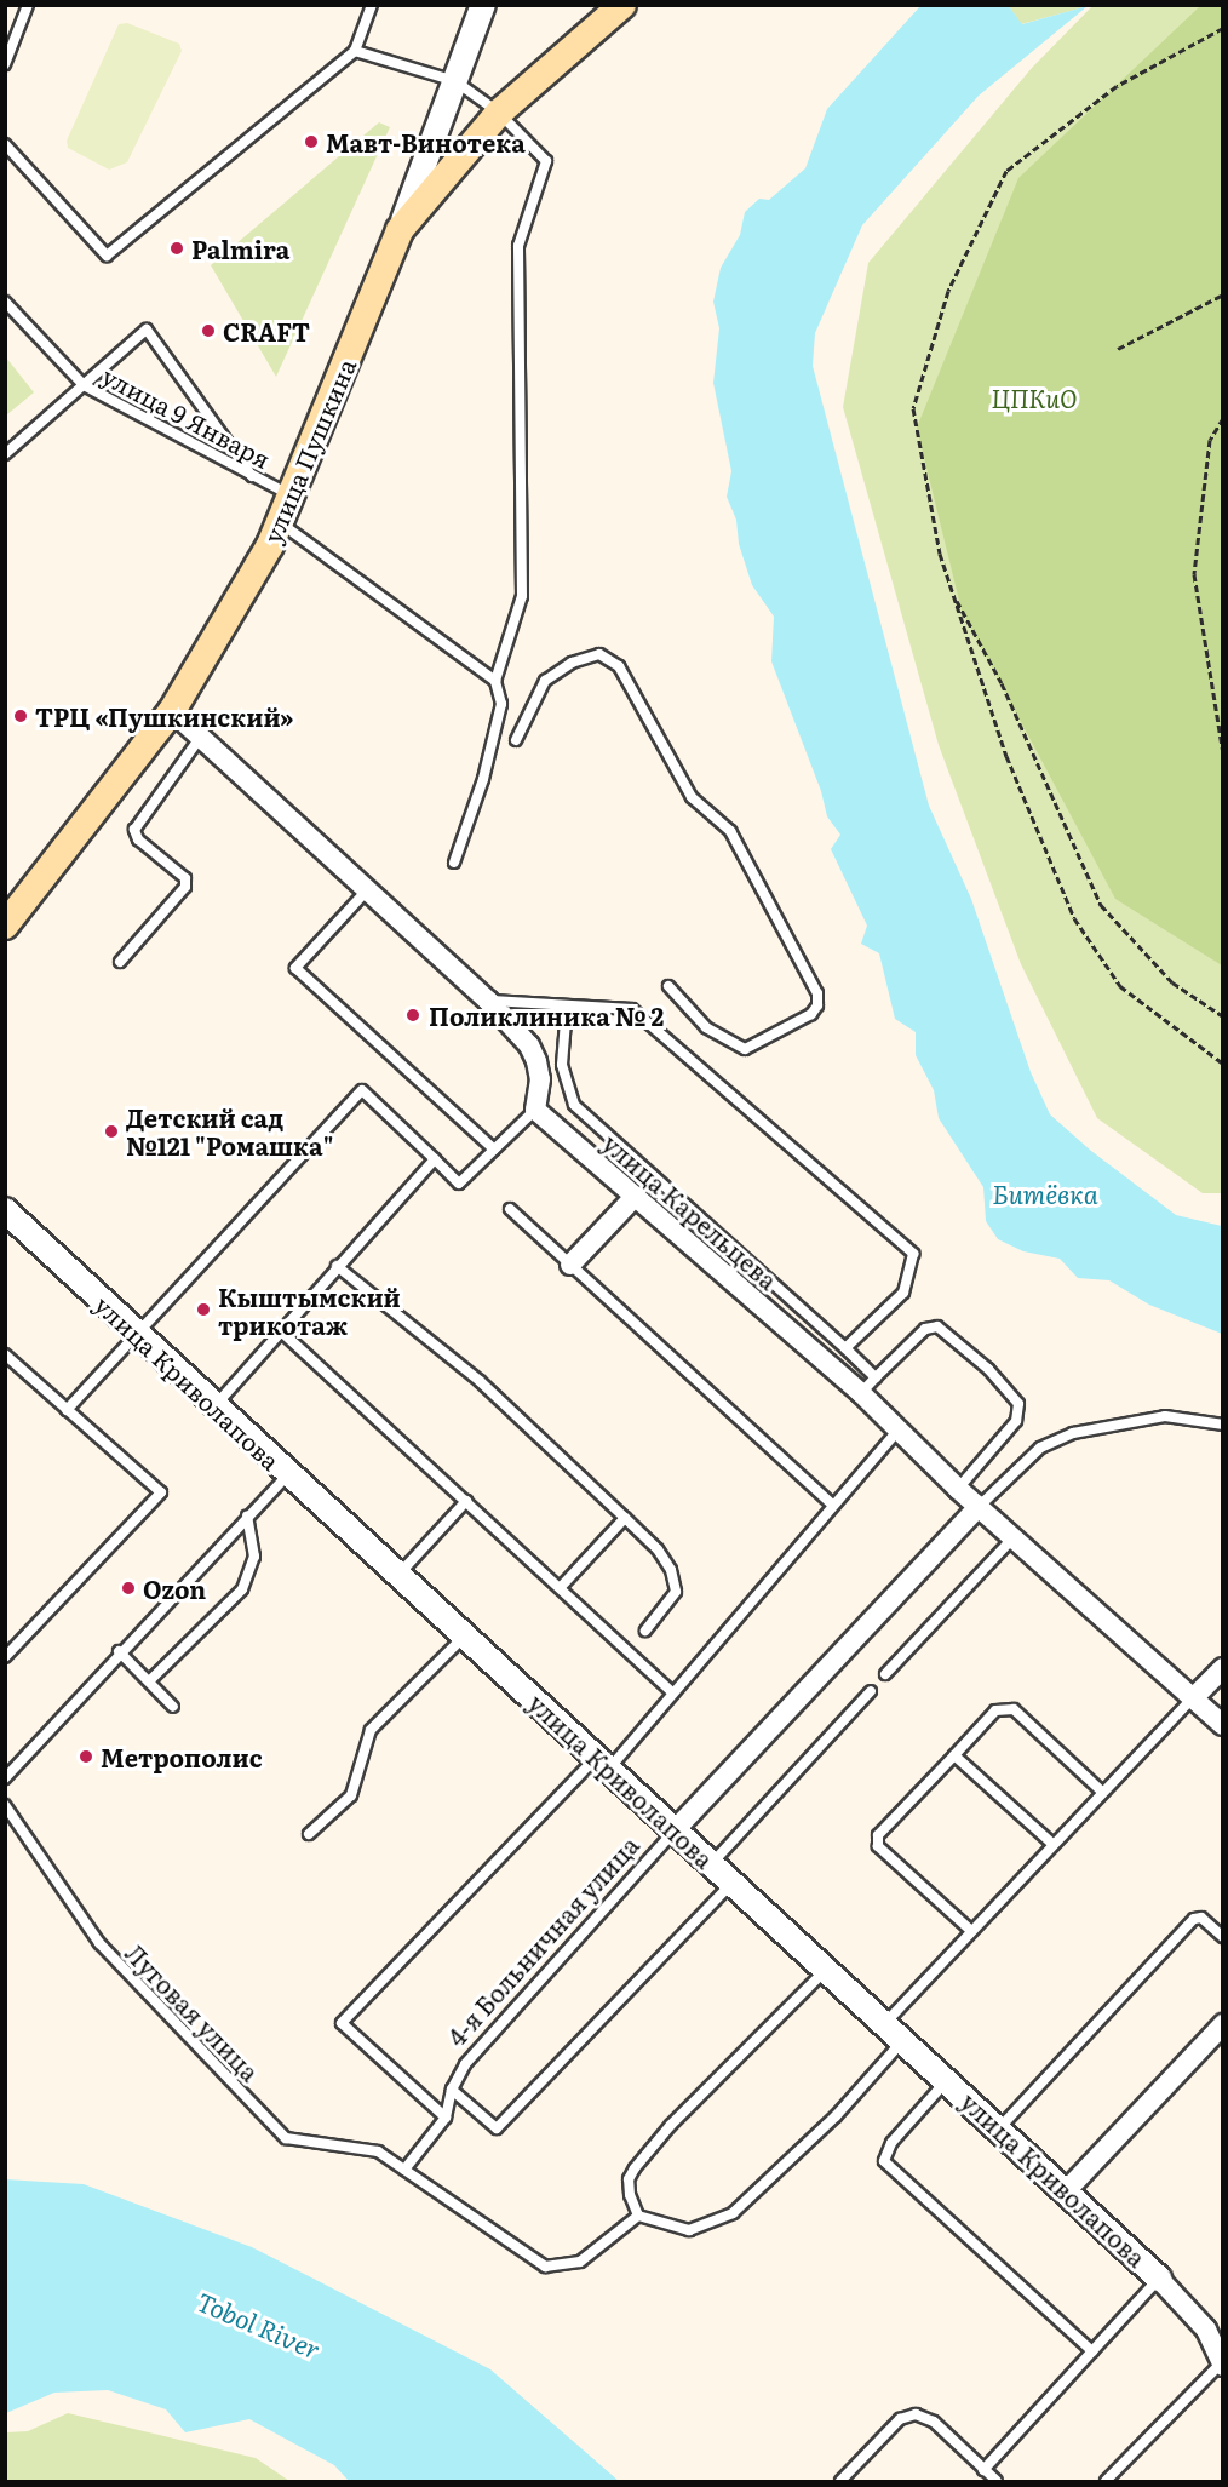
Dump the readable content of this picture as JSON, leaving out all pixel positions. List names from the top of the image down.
{
  "streets": {
    "main road": ["улица Пушкина"],
    "street": ["улица Карельцева", "улица Криволапова", "4-я Больничная улица"],
    "lane": ["улица 9 Января", "Луговая улица"]
  },
  "crossings": [
    ["улица 9 Января", "улица Пушкина"],
    ["улица Карельцева", "4-я Больничная улица"],
    ["улица Криволапова", "4-я Больничная улица"],
    ["4-я Больничная улица", "Луговая улица"]
  ],
  "water": ["Битёвка", "Tobol River"],
  "parks": ["ЦПКиО"],
  "places": [
    "Мавт-Винотека",
    "Palmira",
    "CRAFT",
    "ТРЦ «Пушкинский»",
    "Поликлиника № 2",
    "Детский сад №121 \"Ромашка\"",
    "Кыштымский трикотаж",
    "Ozon",
    "Метрополис"
  ]
}
